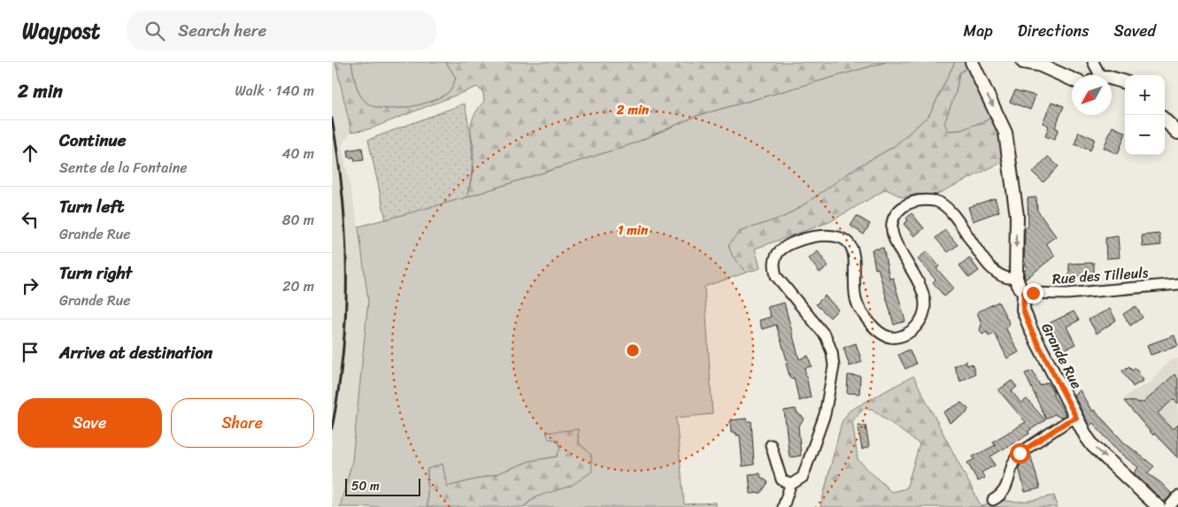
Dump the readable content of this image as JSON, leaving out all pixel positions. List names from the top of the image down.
{
  "streets": {
    "street": ["Rue des Tilleuls", "Grande Rue"]
  },
  "crossings": [
    ["Rue des Tilleuls", "Grande Rue"]
  ],
  "one_way": ["Grande Rue"],
  "scale_bar": "50 m",
  "north": "bottom left",
  "page": {
    "header": "Waypost",
    "search": "Search here",
    "nav": ["Map", "Directions", "Saved"],
    "heading": ["2 min", "Walk · 140 m"],
    "map_buttons": ["+", "−"],
    "list": [
      ["Continue", "Sente de la Fontaine", "40 m"],
      ["Turn left", "Grande Rue", "80 m"],
      ["Turn right", "Grande Rue", "20 m"],
      "Arrive at destination"
    ],
    "buttons": ["Save", "Share"],
    "scale": "50 m"
  },
  "rings": ["2 min", "1 min"]
}
